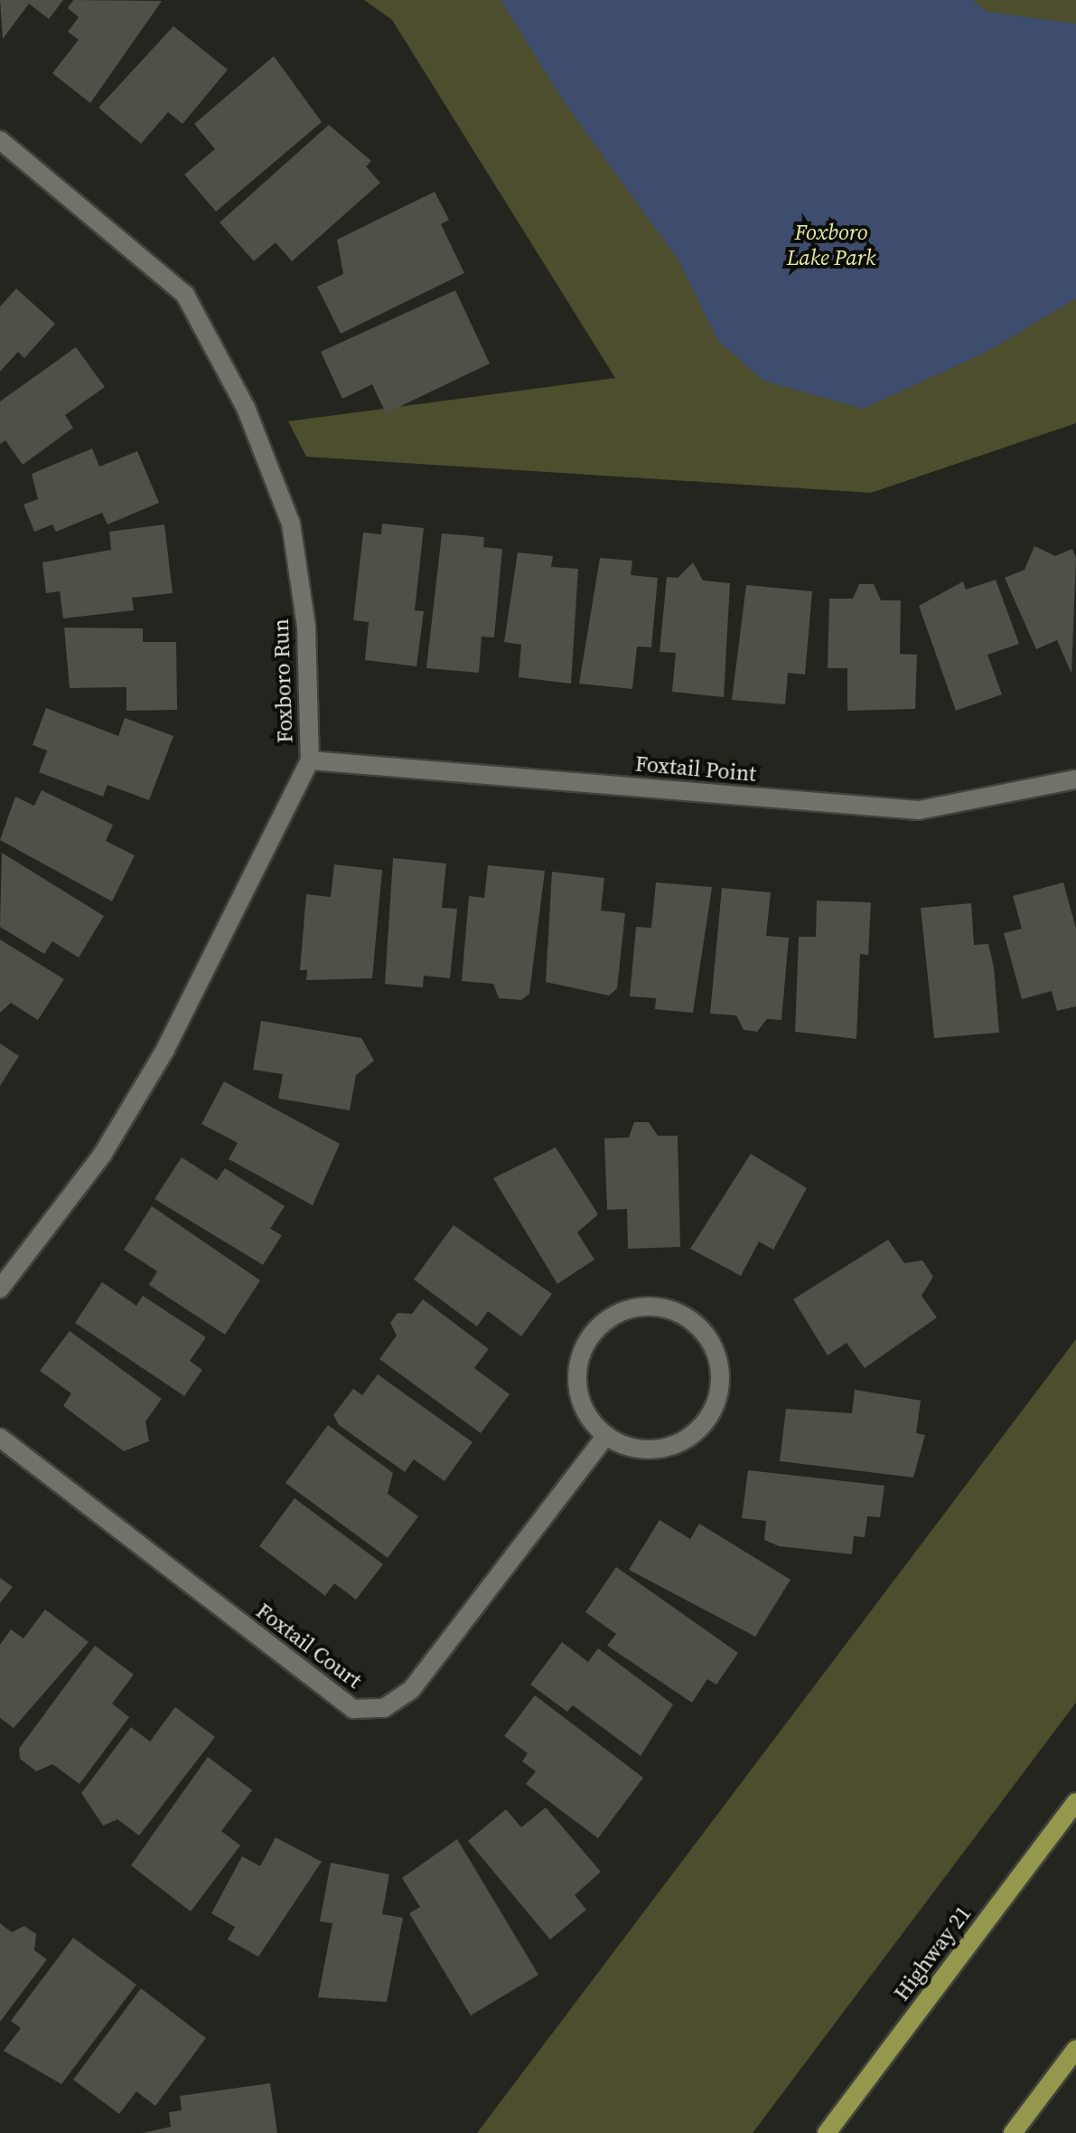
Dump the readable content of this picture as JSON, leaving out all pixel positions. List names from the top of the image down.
{
  "streets": {
    "main road": ["Highway 21"],
    "street": ["Foxboro Run", "Foxtail Point", "Foxtail Court"]
  },
  "crossings": [
    ["Foxboro Run", "Foxtail Point"]
  ],
  "parks": ["Foxboro Lake Park"]
}
